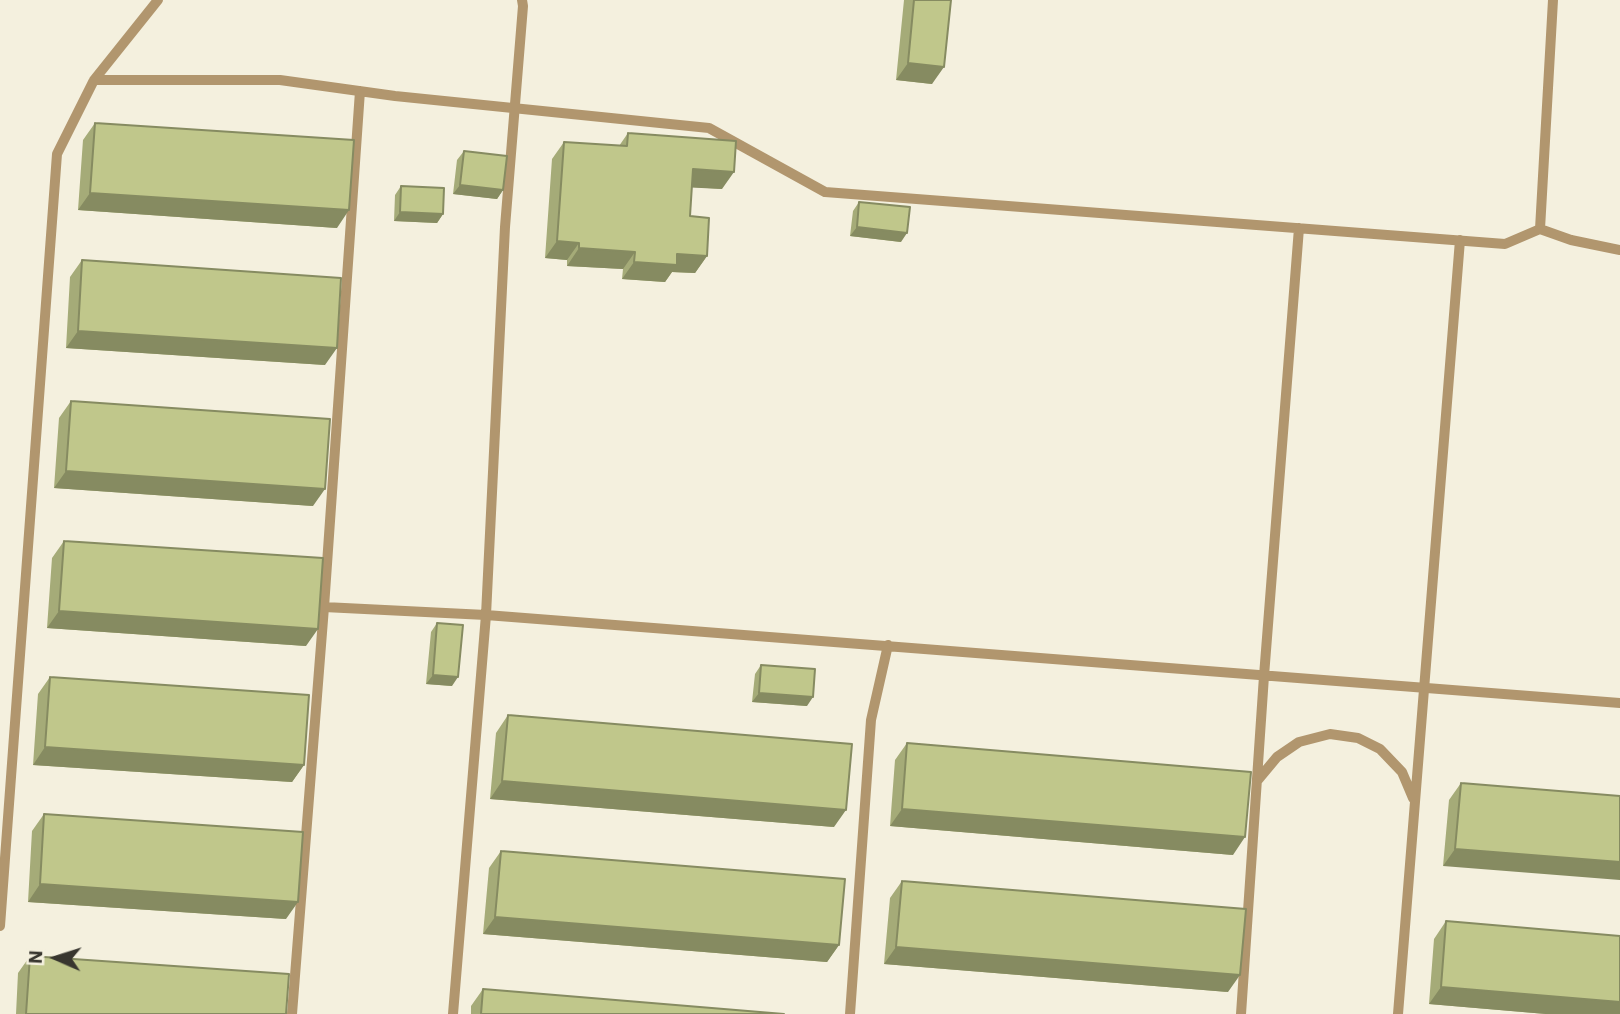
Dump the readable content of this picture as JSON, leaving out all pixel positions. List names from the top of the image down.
{
  "north": "left"
}
